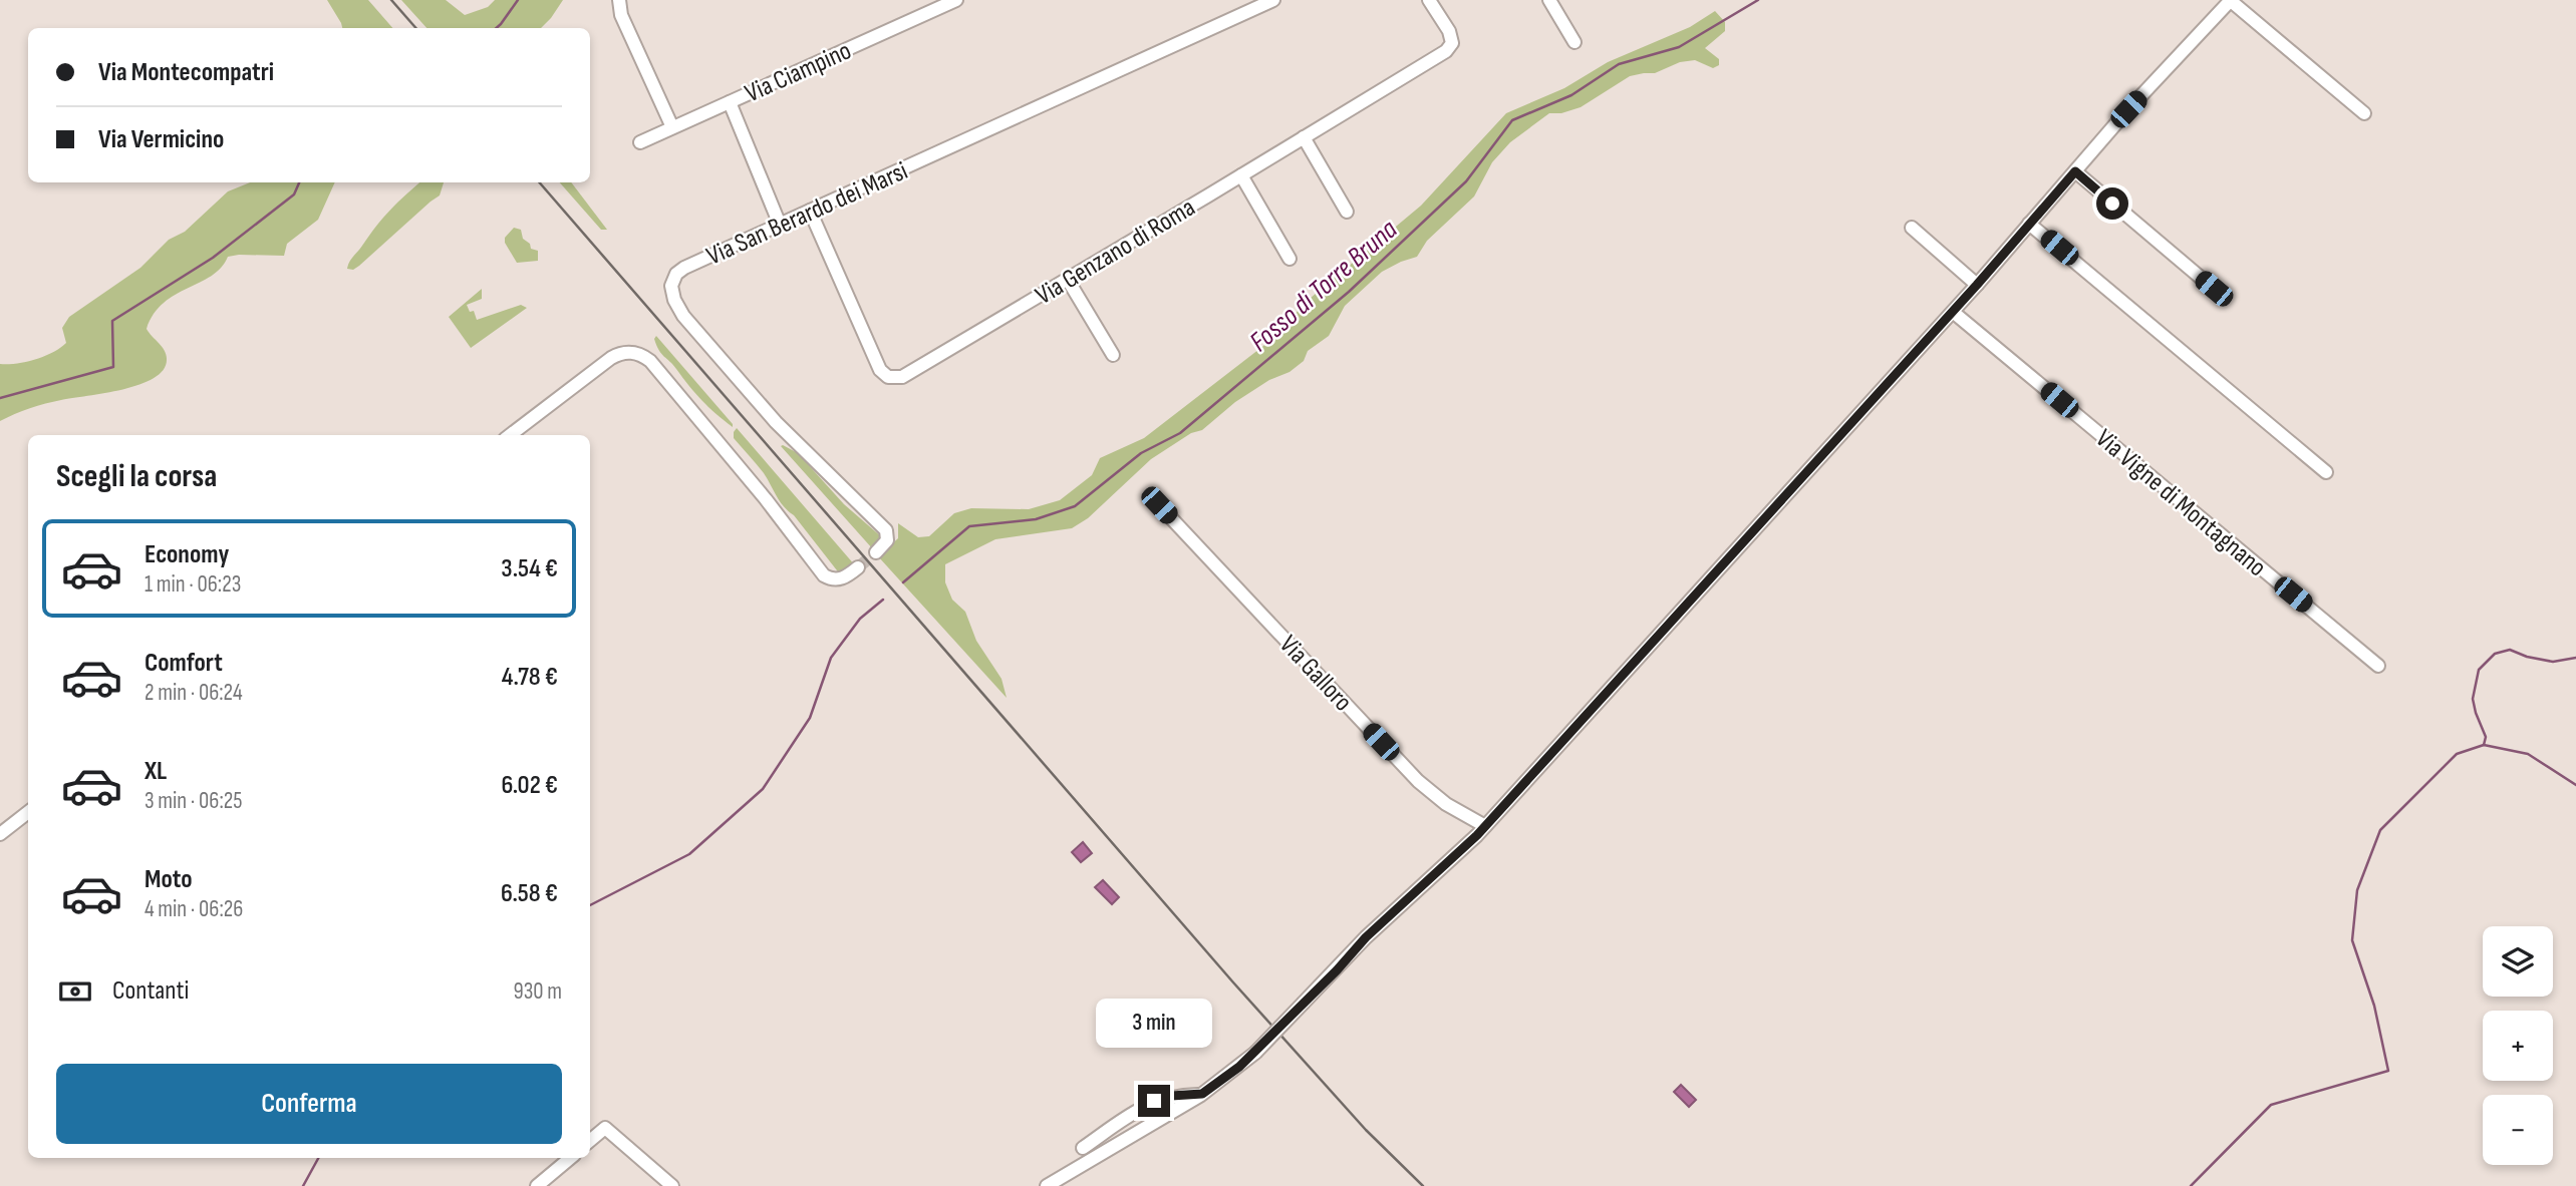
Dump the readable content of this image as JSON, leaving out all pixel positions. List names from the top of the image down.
{
  "streets": {
    "street": [
      "Via Ciampino",
      "Via San Berardo dei Marsi",
      "Via Genzano di Roma",
      "Via Vigne di Montagnano",
      "Via Galloro"
    ]
  },
  "crossings": [
    ["Via San Berardo dei Marsi", "Via Genzano di Roma"]
  ],
  "water": ["Fosso di Torre Bruna"],
  "page": {
    "banner": ["Via Montecompatri", "Via Vermicino"],
    "heading": "Scegli la corsa",
    "list": [
      {
        "name": "Economy",
        "note": "1 min · 06:23",
        "value": "3.54 €"
      },
      {
        "name": "Comfort",
        "note": "2 min · 06:24",
        "value": "4.78 €"
      },
      {
        "name": "XL",
        "note": "3 min · 06:25",
        "value": "6.02 €"
      },
      {
        "name": "Moto",
        "note": "4 min · 06:26",
        "value": "6.58 €"
      }
    ],
    "map_buttons": ["+", "−"],
    "pay": ["Contanti", "930 m"],
    "bubble": "3 min",
    "buttons": "Conferma"
  }
}
